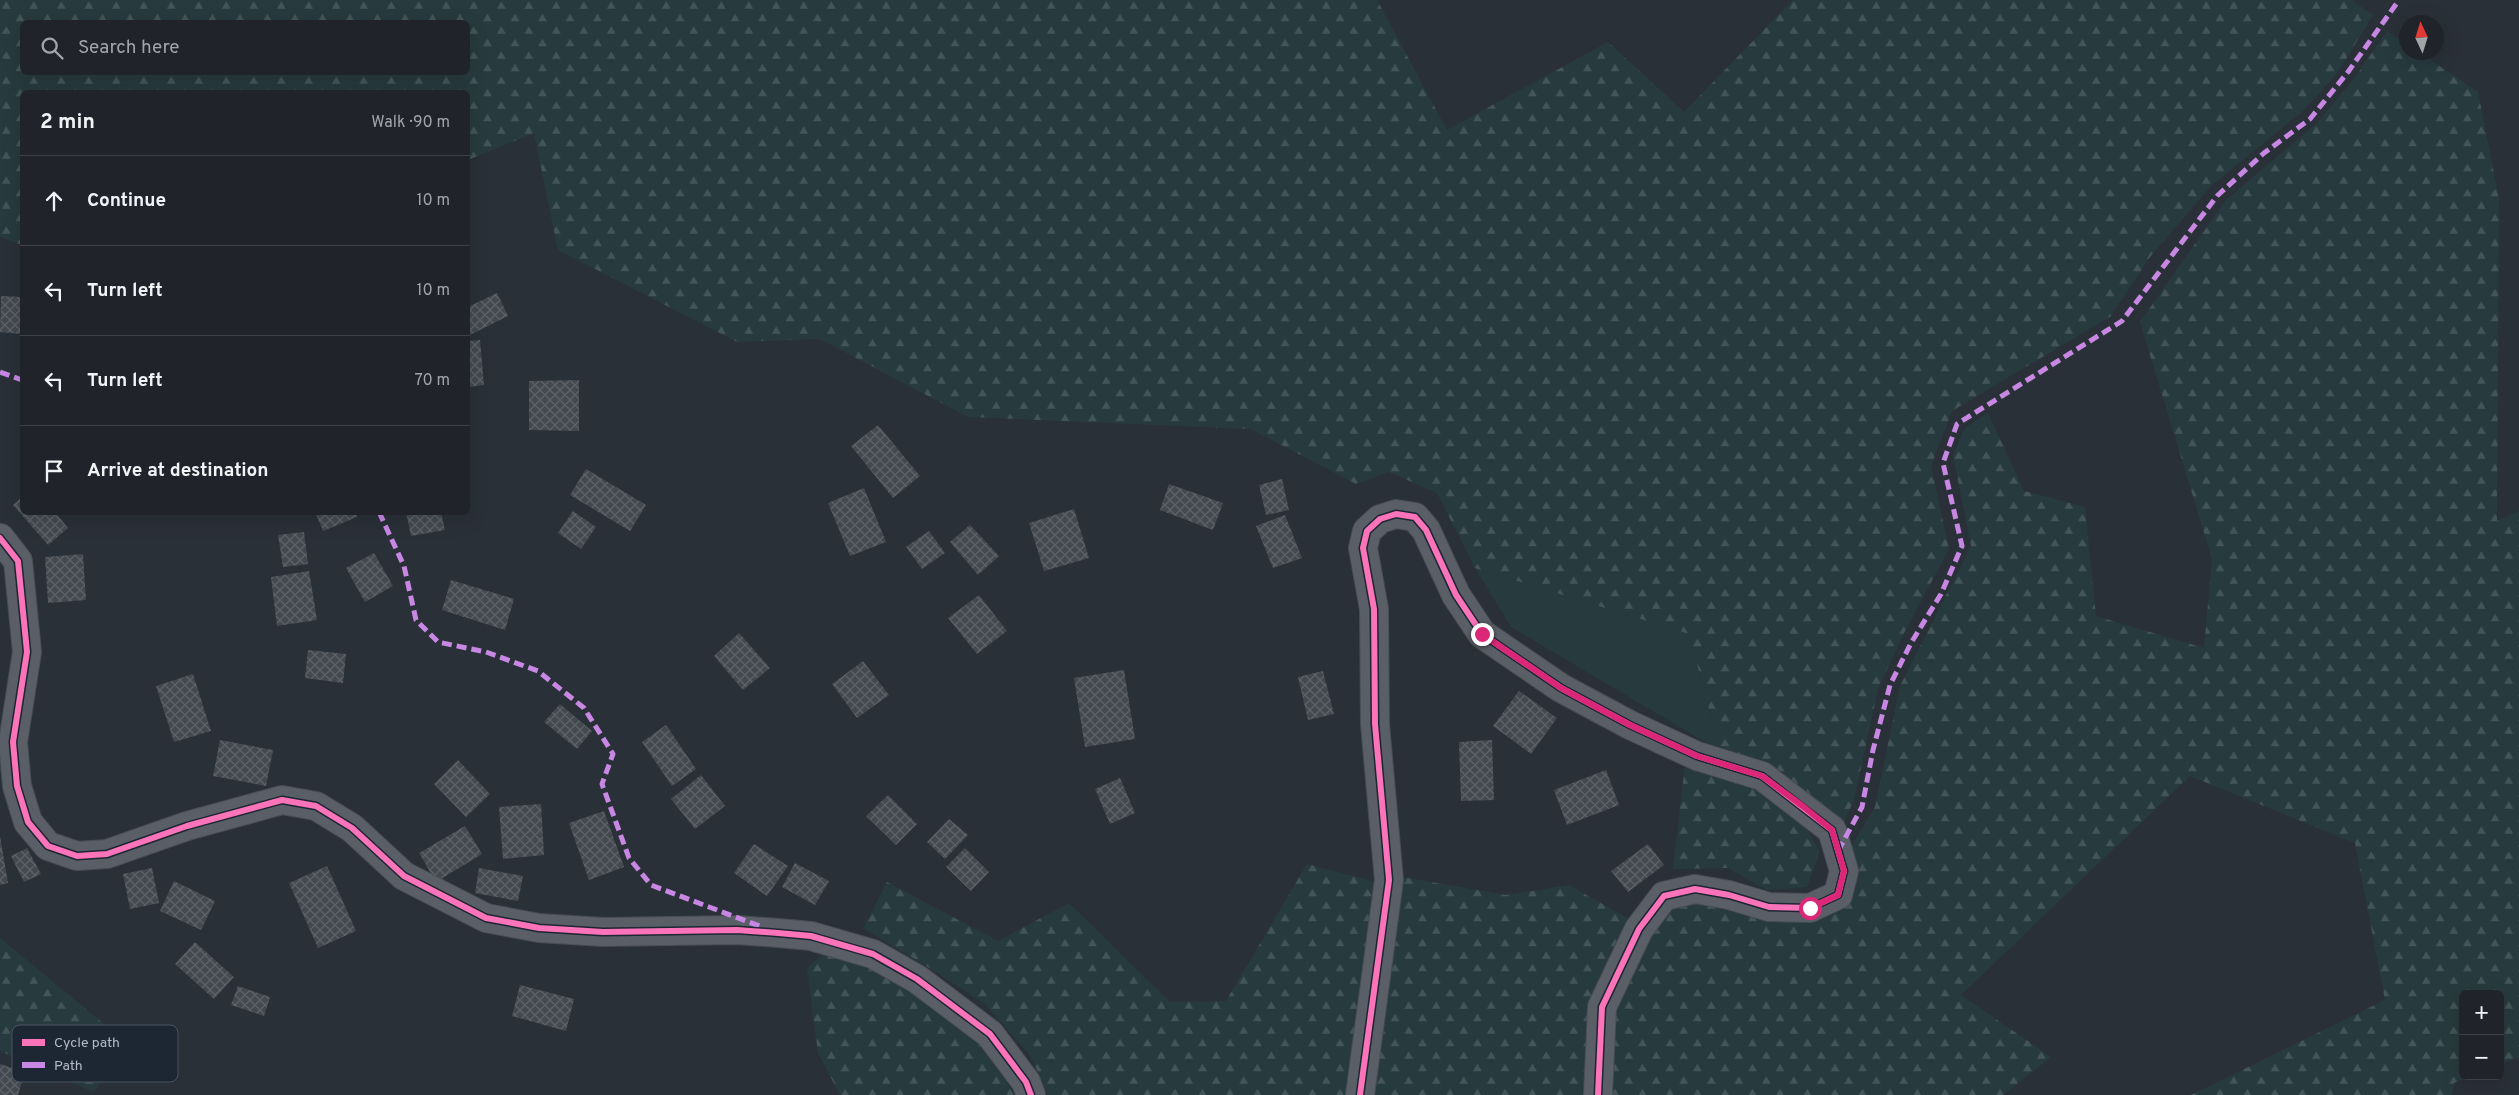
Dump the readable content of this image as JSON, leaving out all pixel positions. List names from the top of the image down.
{
  "legend": ["Cycle path", "Path"],
  "north": "top",
  "page": {
    "search": "Search here",
    "heading": ["2 min", "Walk · 90 m"],
    "list": [
      ["Continue", "10 m"],
      ["Turn left", "10 m"],
      ["Turn left", "70 m"],
      "Arrive at destination"
    ],
    "map_buttons": ["+", "−"]
  }
}
